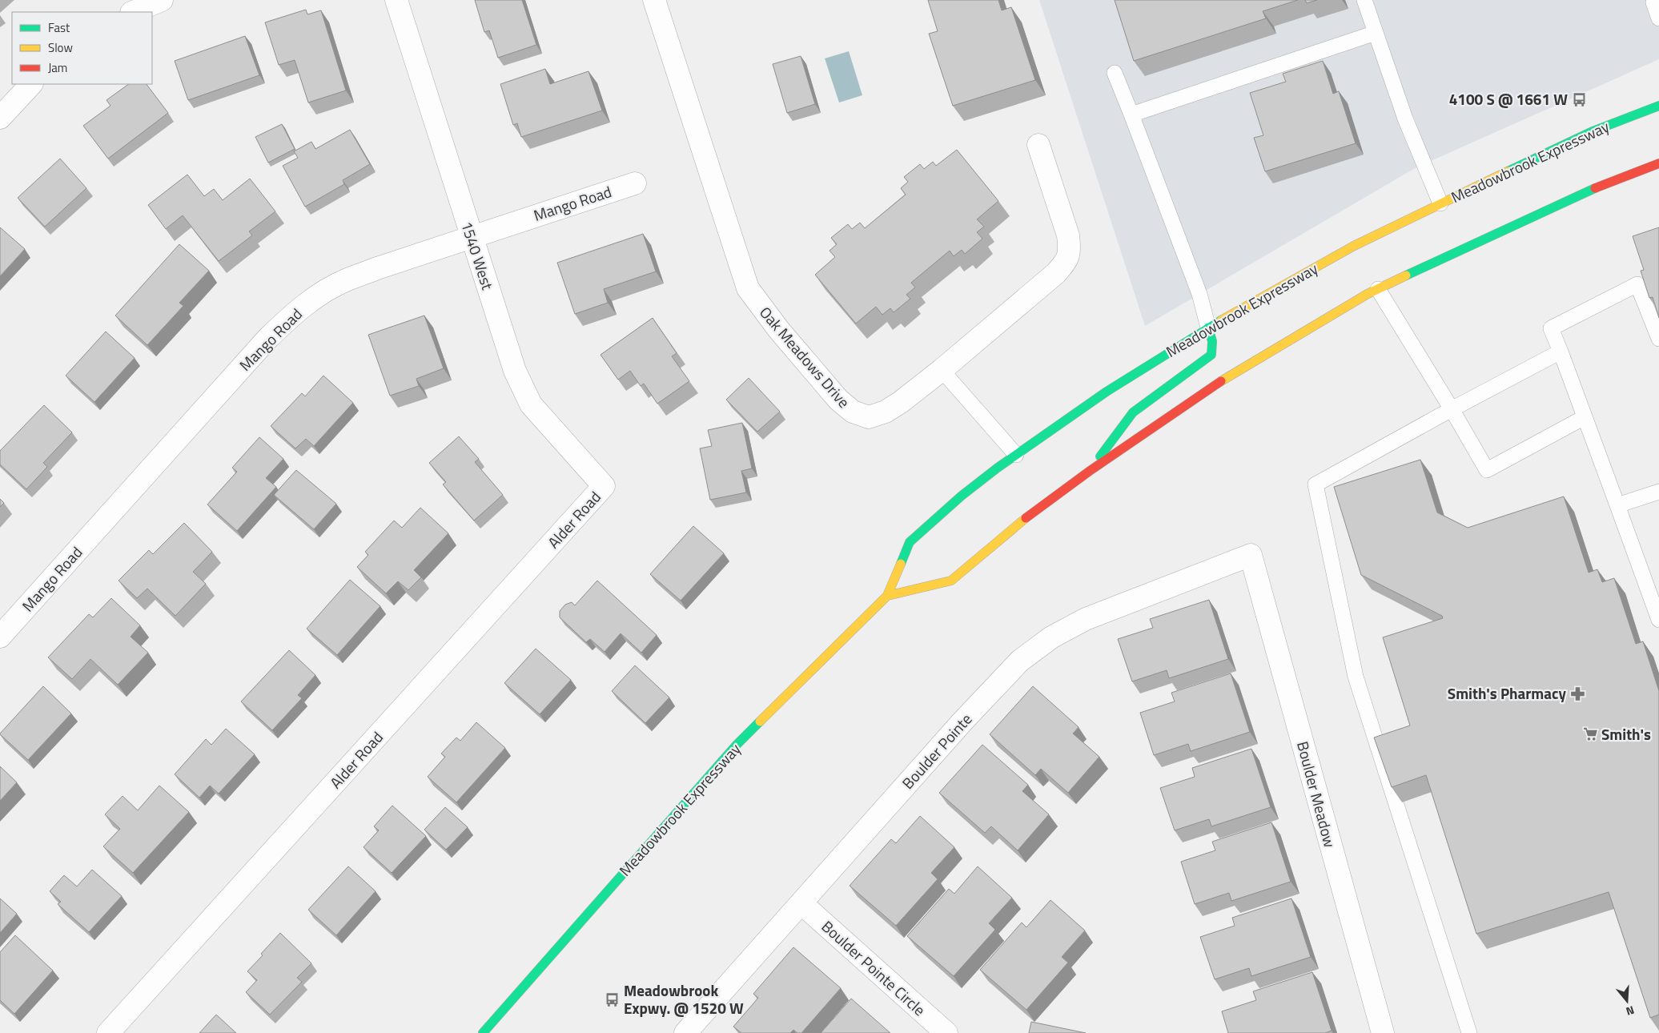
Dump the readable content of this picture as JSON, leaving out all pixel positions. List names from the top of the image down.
{
  "streets": {
    "main road": ["Meadowbrook Expressway"],
    "street": [
      "Mango Road",
      "1540 West",
      "Oak Meadows Drive",
      "Alder Road",
      "Boulder Pointe",
      "Boulder Meadow",
      "Boulder Pointe Circle"
    ]
  },
  "crossings": [
    ["Mango Road", "1540 West"],
    ["1540 West", "Alder Road"],
    ["Boulder Pointe", "Boulder Meadow"],
    ["Boulder Pointe", "Boulder Pointe Circle"]
  ],
  "places": {
    "bus stop": ["4100 S @ 1661 W", "Meadowbrook Expwy. @ 1520 W"],
    "pharmacy": ["Smith's Pharmacy"],
    "supermarket": ["Smith's"]
  },
  "legend": ["Fast", "Slow", "Jam"],
  "north": "bottom"
}
